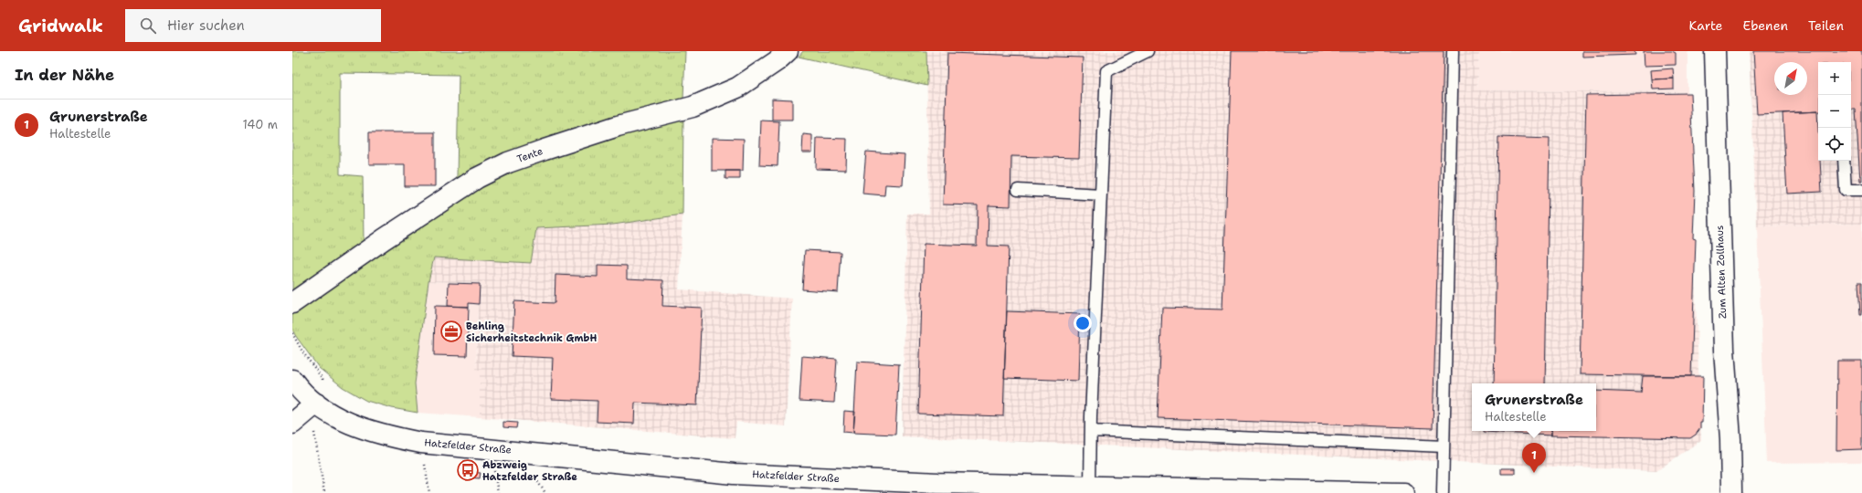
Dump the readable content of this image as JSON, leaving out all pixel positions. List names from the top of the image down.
{
  "streets": {
    "main road": ["Tente", "Zum Alten Zollhaus", "Hatzfelder Straße"]
  },
  "places": {
    "office": ["Behling Sicherheitstechnik GmbH"],
    "bus stop": ["Abzweig Hatzfelder Straße"]
  },
  "north": "top right",
  "page": {
    "header": "Gridwalk",
    "search": "Hier suchen",
    "nav": ["Karte", "Ebenen", "Teilen"],
    "heading": "In der Nähe",
    "map_buttons": ["+", "−"],
    "list": [
      {
        "mark": "1",
        "name": "Grunerstraße",
        "note": "Haltestelle",
        "value": "140 m"
      }
    ],
    "popup": ["Grunerstraße", "Haltestelle"],
    "pins": "1"
  }
}
